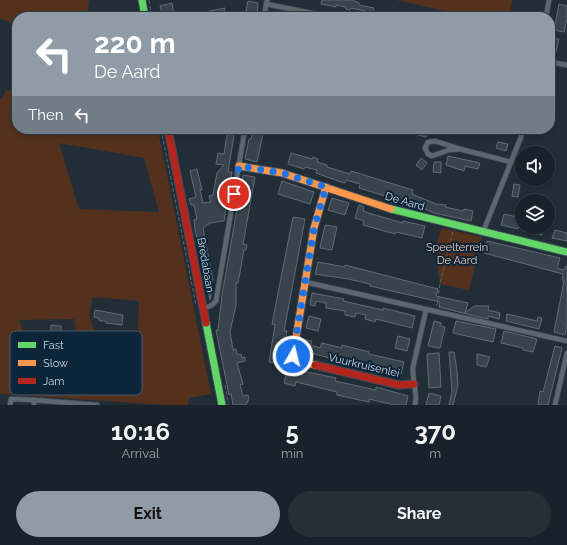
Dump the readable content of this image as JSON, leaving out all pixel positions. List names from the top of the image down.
{
  "streets": {
    "street": ["De Aard", "Bredabaan", "Vuurkruisenlei"]
  },
  "crossings": [
    ["De Aard", "Vuurkruisenlei"]
  ],
  "parks": ["Speelterrein De Aard"],
  "legend": ["Fast", "Slow", "Jam"],
  "page": {
    "turn": ["220 m", "De Aard"],
    "then": "Then",
    "eta": [
      "10:16",
      "Arrival",
      "5",
      "min",
      "370",
      "m"
    ],
    "buttons": ["Exit", "Share"]
  }
}
